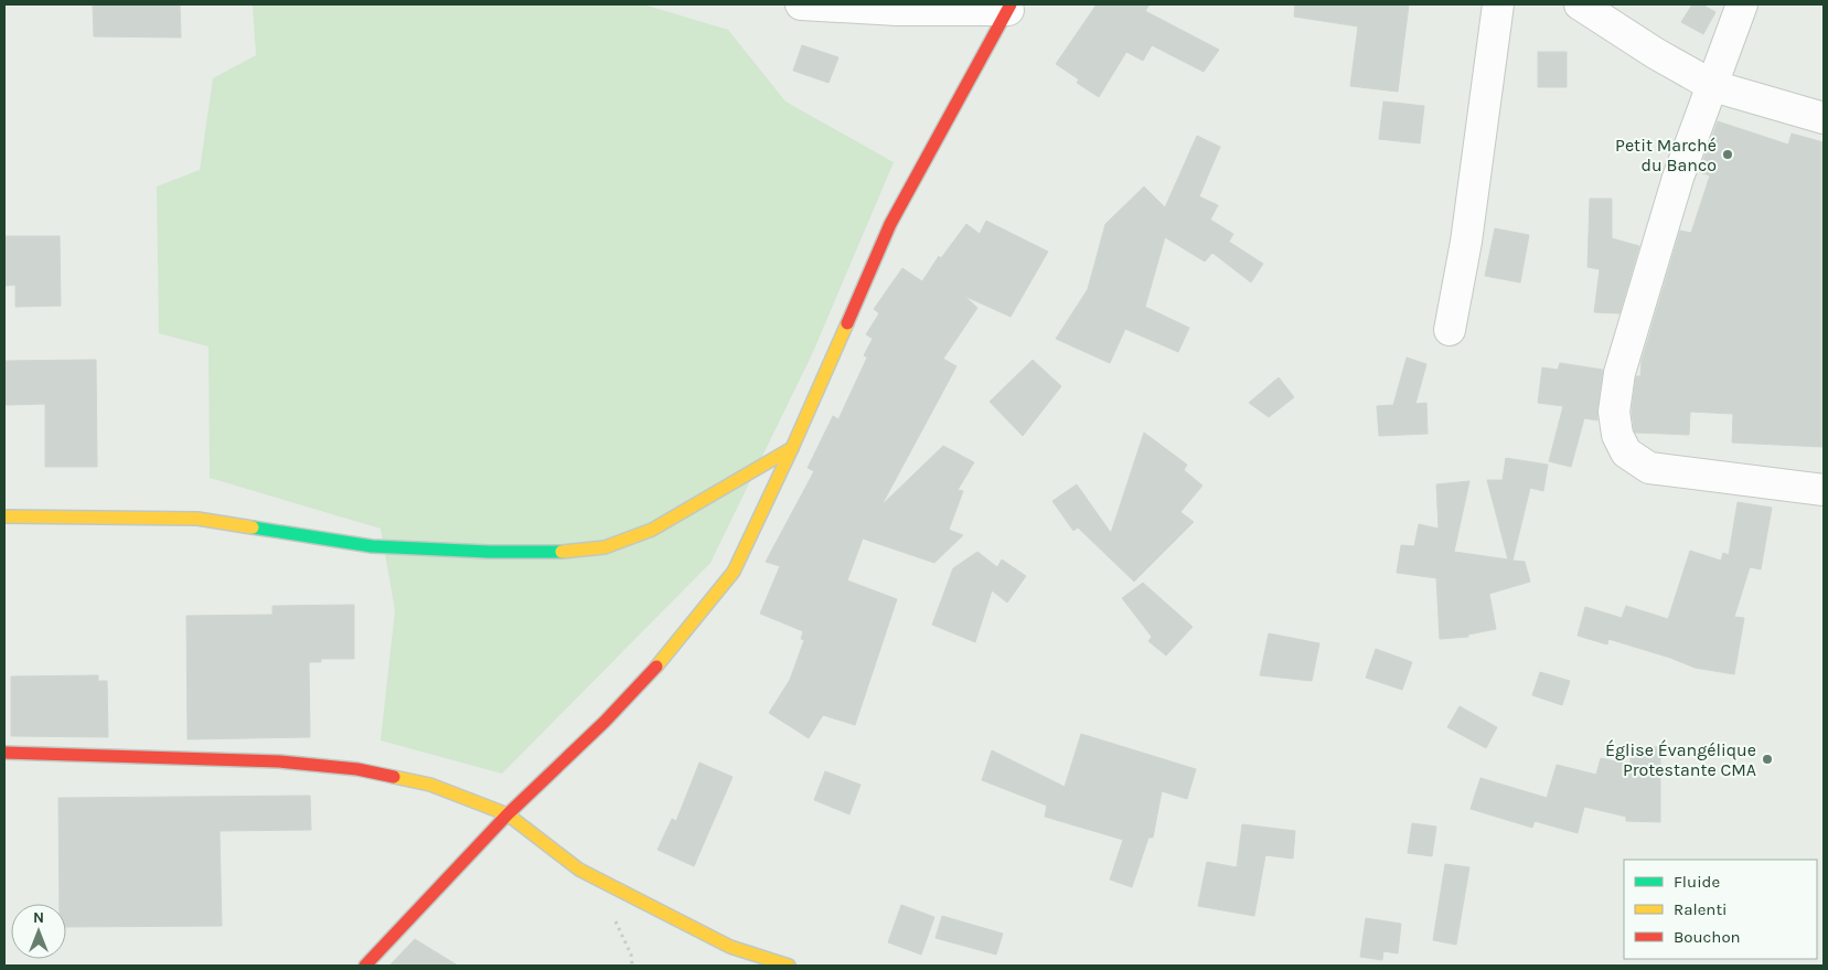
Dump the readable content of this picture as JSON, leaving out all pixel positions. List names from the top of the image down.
{
  "places": ["Petit Marché du Banco", "Église Évangélique Protestante CMA"],
  "legend": ["Fluide", "Ralenti", "Bouchon"],
  "north": "top"
}
